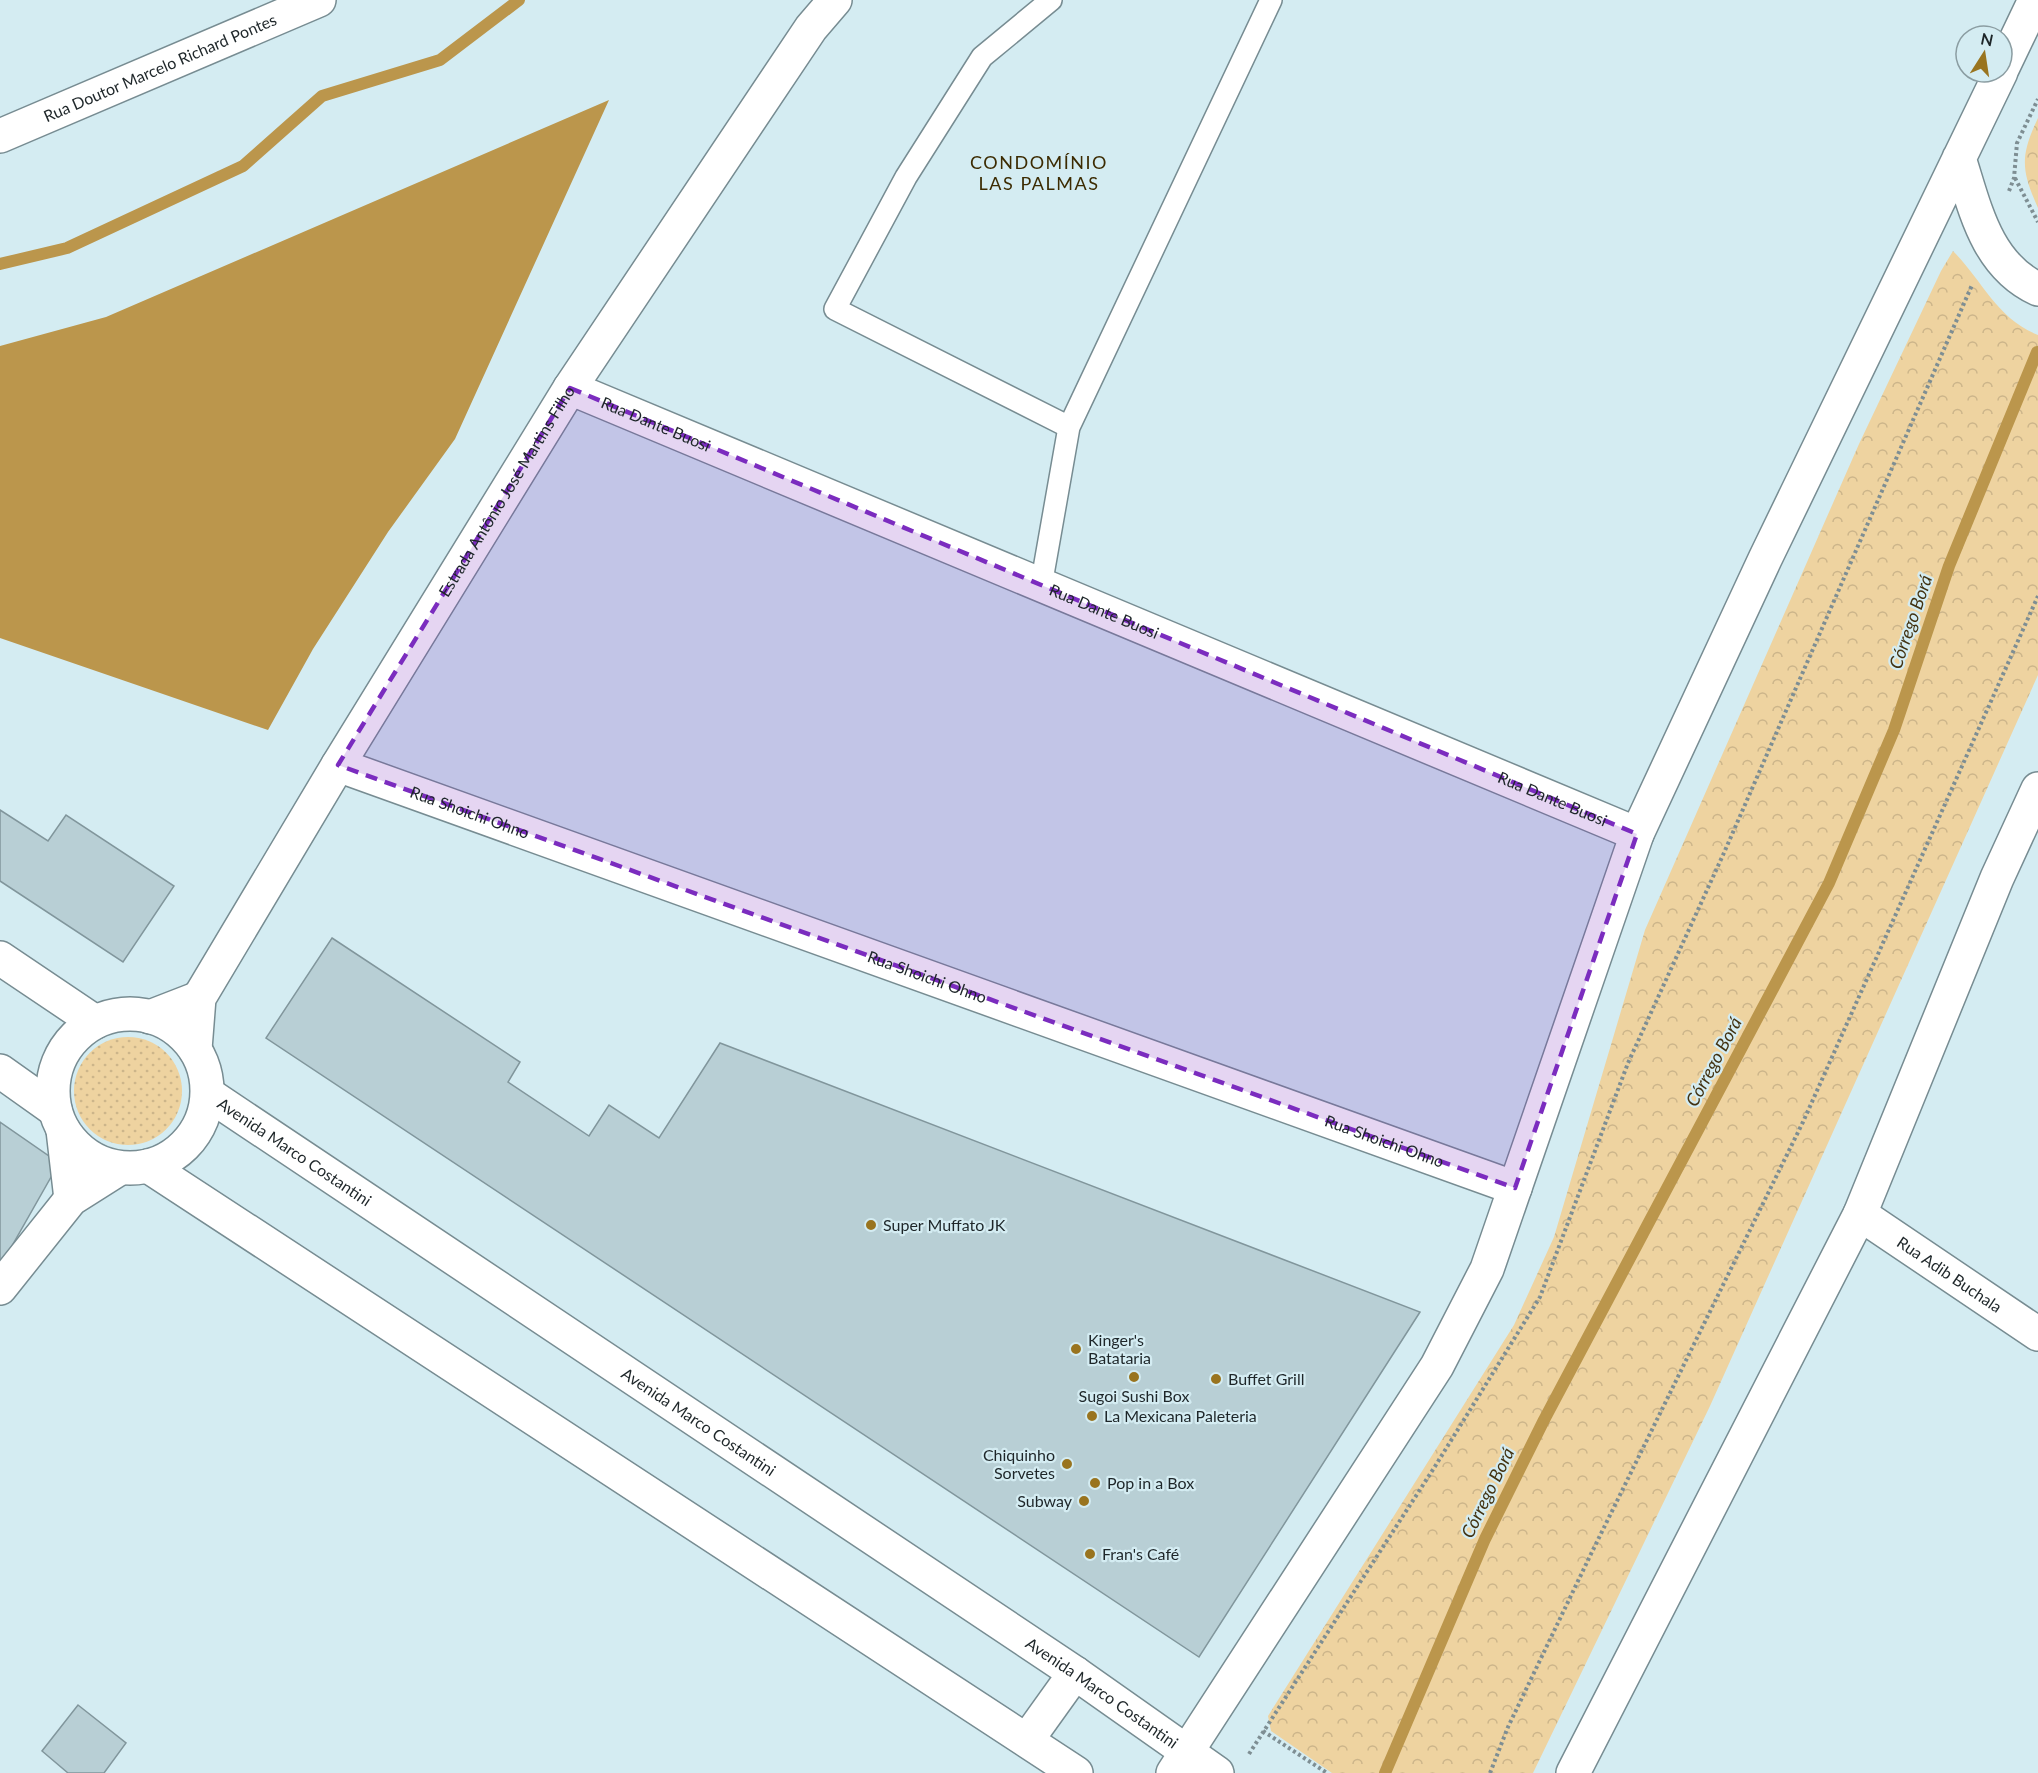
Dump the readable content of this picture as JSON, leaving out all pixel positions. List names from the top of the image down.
{
  "streets": {
    "main road": [
      "Rua Doutor Marcelo Richard Pontes",
      "Rua Dante Buosi",
      "Estrada Antônio José Martins Filho",
      "Rua Shoichi Ohno",
      "Avenida Marco Costantini",
      "Rua Adib Buchala"
    ]
  },
  "crossings": [
    ["Rua Dante Buosi", "Estrada Antônio José Martins Filho"],
    ["Estrada Antônio José Martins Filho", "Rua Shoichi Ohno"],
    ["Estrada Antônio José Martins Filho", "Avenida Marco Costantini"]
  ],
  "districts": ["CONDOMÍNIO LAS PALMAS"],
  "water": ["Córrego Borá"],
  "places": [
    "Super Muffato JK",
    "Kinger's Batataria",
    "Sugoi Sushi Box",
    "Buffet Grill",
    "La Mexicana Paleteria",
    "Chiquinho Sorvetes",
    "Pop in a Box",
    "Subway",
    "Fran's Café"
  ],
  "north": "top"
}
